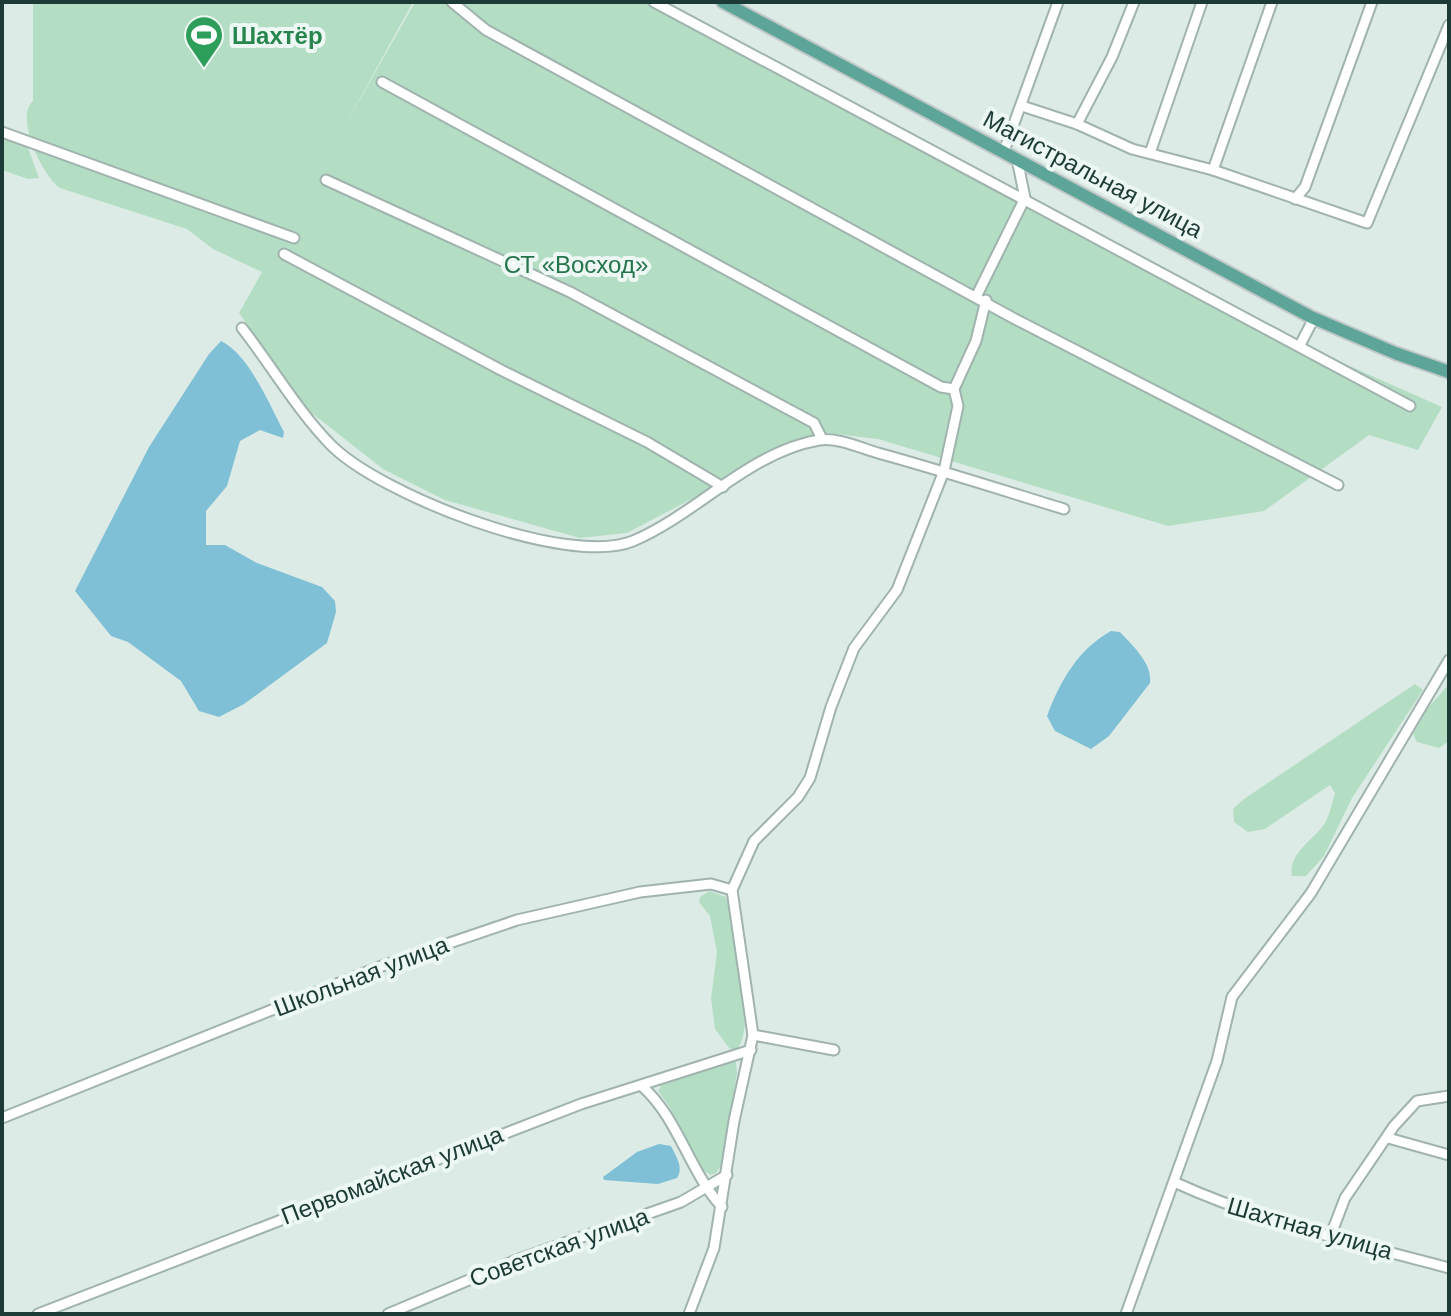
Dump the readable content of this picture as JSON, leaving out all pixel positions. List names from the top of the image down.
{
  "streets": {
    "main road": ["Магистральная улица"],
    "street": [
      "Школьная улица",
      "Первомайская улица",
      "Шахтная улица",
      "Советская улица"
    ]
  },
  "parks": ["СТ «Восход»"],
  "places": {
    "sports": ["Шахтёр"]
  }
}
